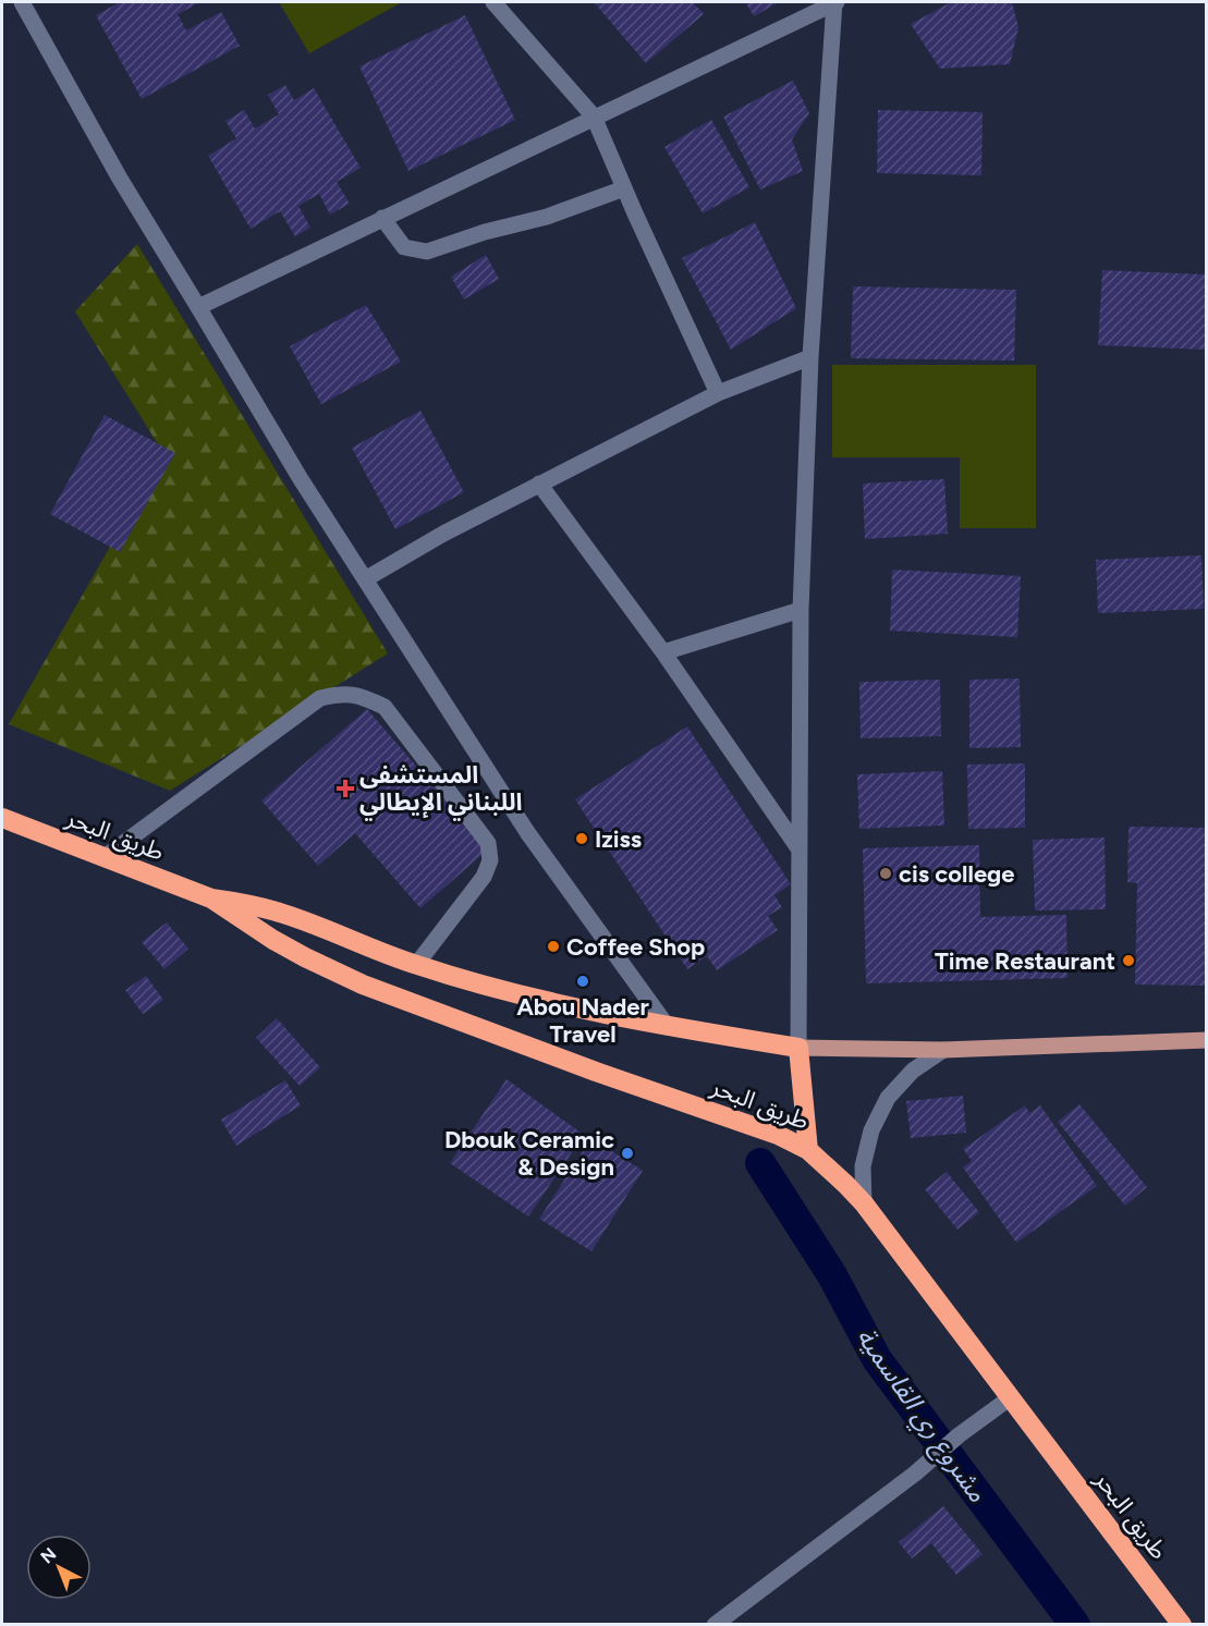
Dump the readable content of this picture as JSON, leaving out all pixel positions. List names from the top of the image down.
{
  "streets": {
    "highway": ["طريق البحر"]
  },
  "water": ["مشروع ري القاسمية"],
  "places": {
    "health": ["المستشفى اللبناني الإيطالي"],
    "other": [
      "Iziss",
      "cis college",
      "Coffee Shop",
      "Time Restaurant",
      "Abou Nader Travel",
      "Dbouk Ceramic & Design"
    ]
  },
  "north": "top left"
}
